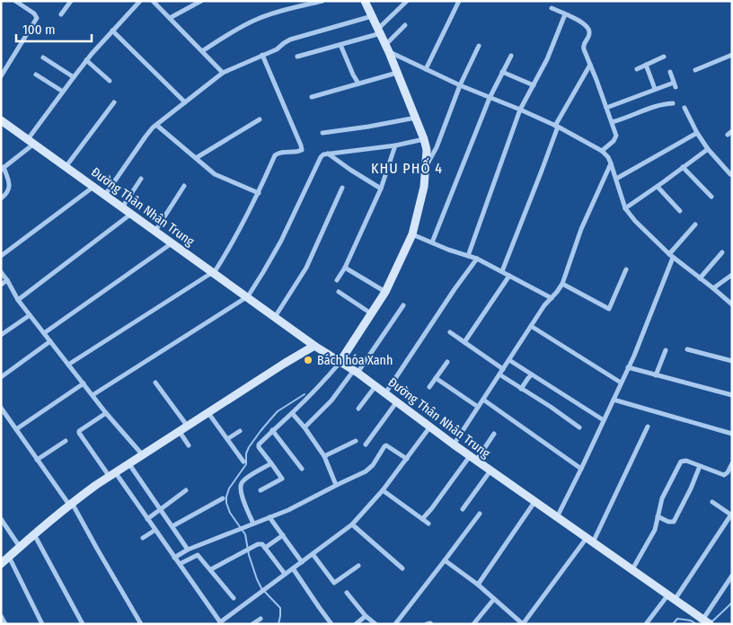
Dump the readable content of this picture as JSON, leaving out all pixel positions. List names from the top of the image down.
{
  "streets": {
    "street": ["Đường Thân Nhân Trung"]
  },
  "districts": ["KHU PHỐ 4"],
  "places": ["Bách hóa Xanh"],
  "scale_bar": "100 m"
}
